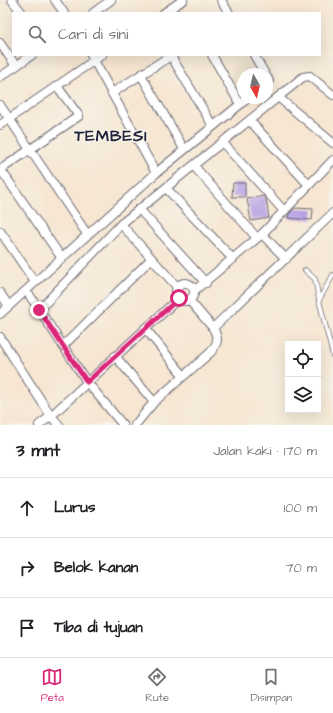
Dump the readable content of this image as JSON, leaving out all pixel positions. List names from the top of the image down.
{
  "districts": ["TEMBESI"],
  "north": "bottom",
  "page": {
    "search": "Cari di sini",
    "heading": ["3 mnt", "Jalan kaki · 170 m"],
    "list": [
      ["Lurus", "100 m"],
      ["Belok kanan", "70 m"],
      "Tiba di tujuan"
    ],
    "nav": ["Peta", "Rute", "Disimpan"]
  }
}
